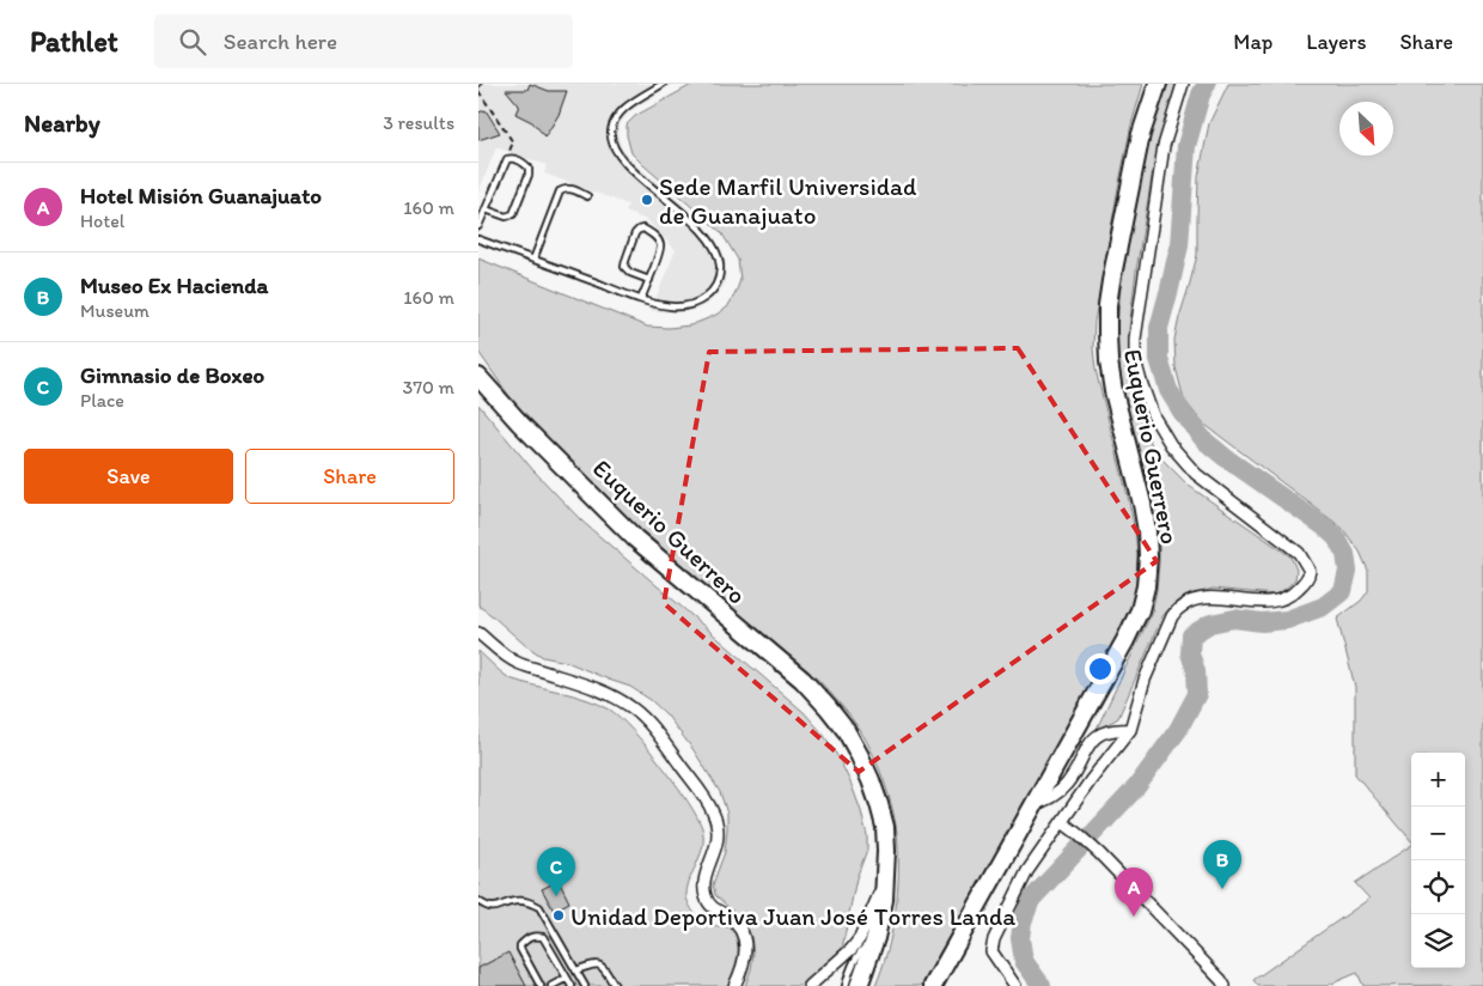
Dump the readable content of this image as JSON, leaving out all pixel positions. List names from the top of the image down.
{
  "streets": {
    "main road": ["Euquerio Guerrero"]
  },
  "places": ["Sede Marfil Universidad de Guanajuato", "Unidad Deportiva Juan José Torres Landa"],
  "north": "bottom right",
  "page": {
    "header": "Pathlet",
    "search": "Search here",
    "nav": ["Map", "Layers", "Share"],
    "heading": ["Nearby", "3 results"],
    "list": [
      {
        "mark": "A",
        "name": "Hotel Misión Guanajuato",
        "note": "Hotel",
        "value": "160 m"
      },
      {
        "mark": "B",
        "name": "Museo Ex Hacienda",
        "note": "Museum",
        "value": "160 m"
      },
      {
        "mark": "C",
        "name": "Gimnasio de Boxeo",
        "note": "Place",
        "value": "370 m"
      }
    ],
    "buttons": ["Save", "Share"],
    "map_buttons": ["+", "−"],
    "pins": ["B", "C", "A"]
  }
}
